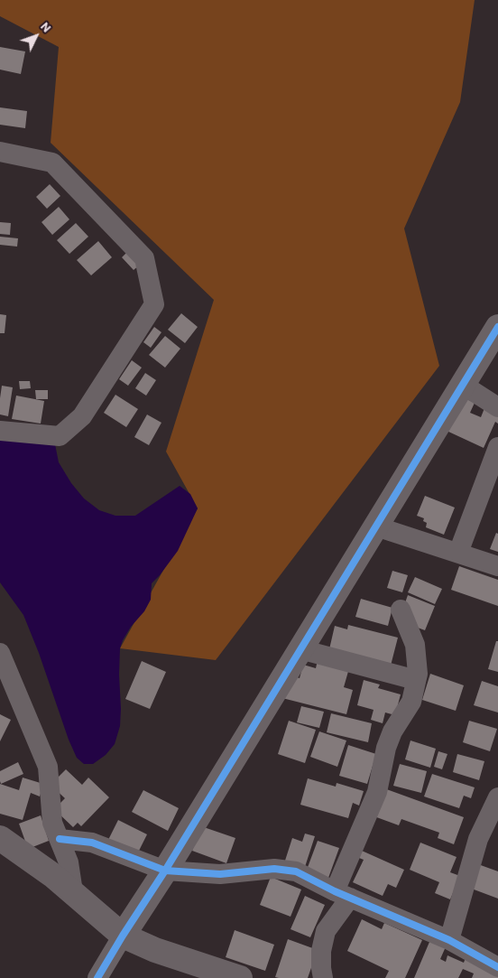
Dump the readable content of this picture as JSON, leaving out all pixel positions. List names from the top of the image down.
{
  "north": "top right"
}
